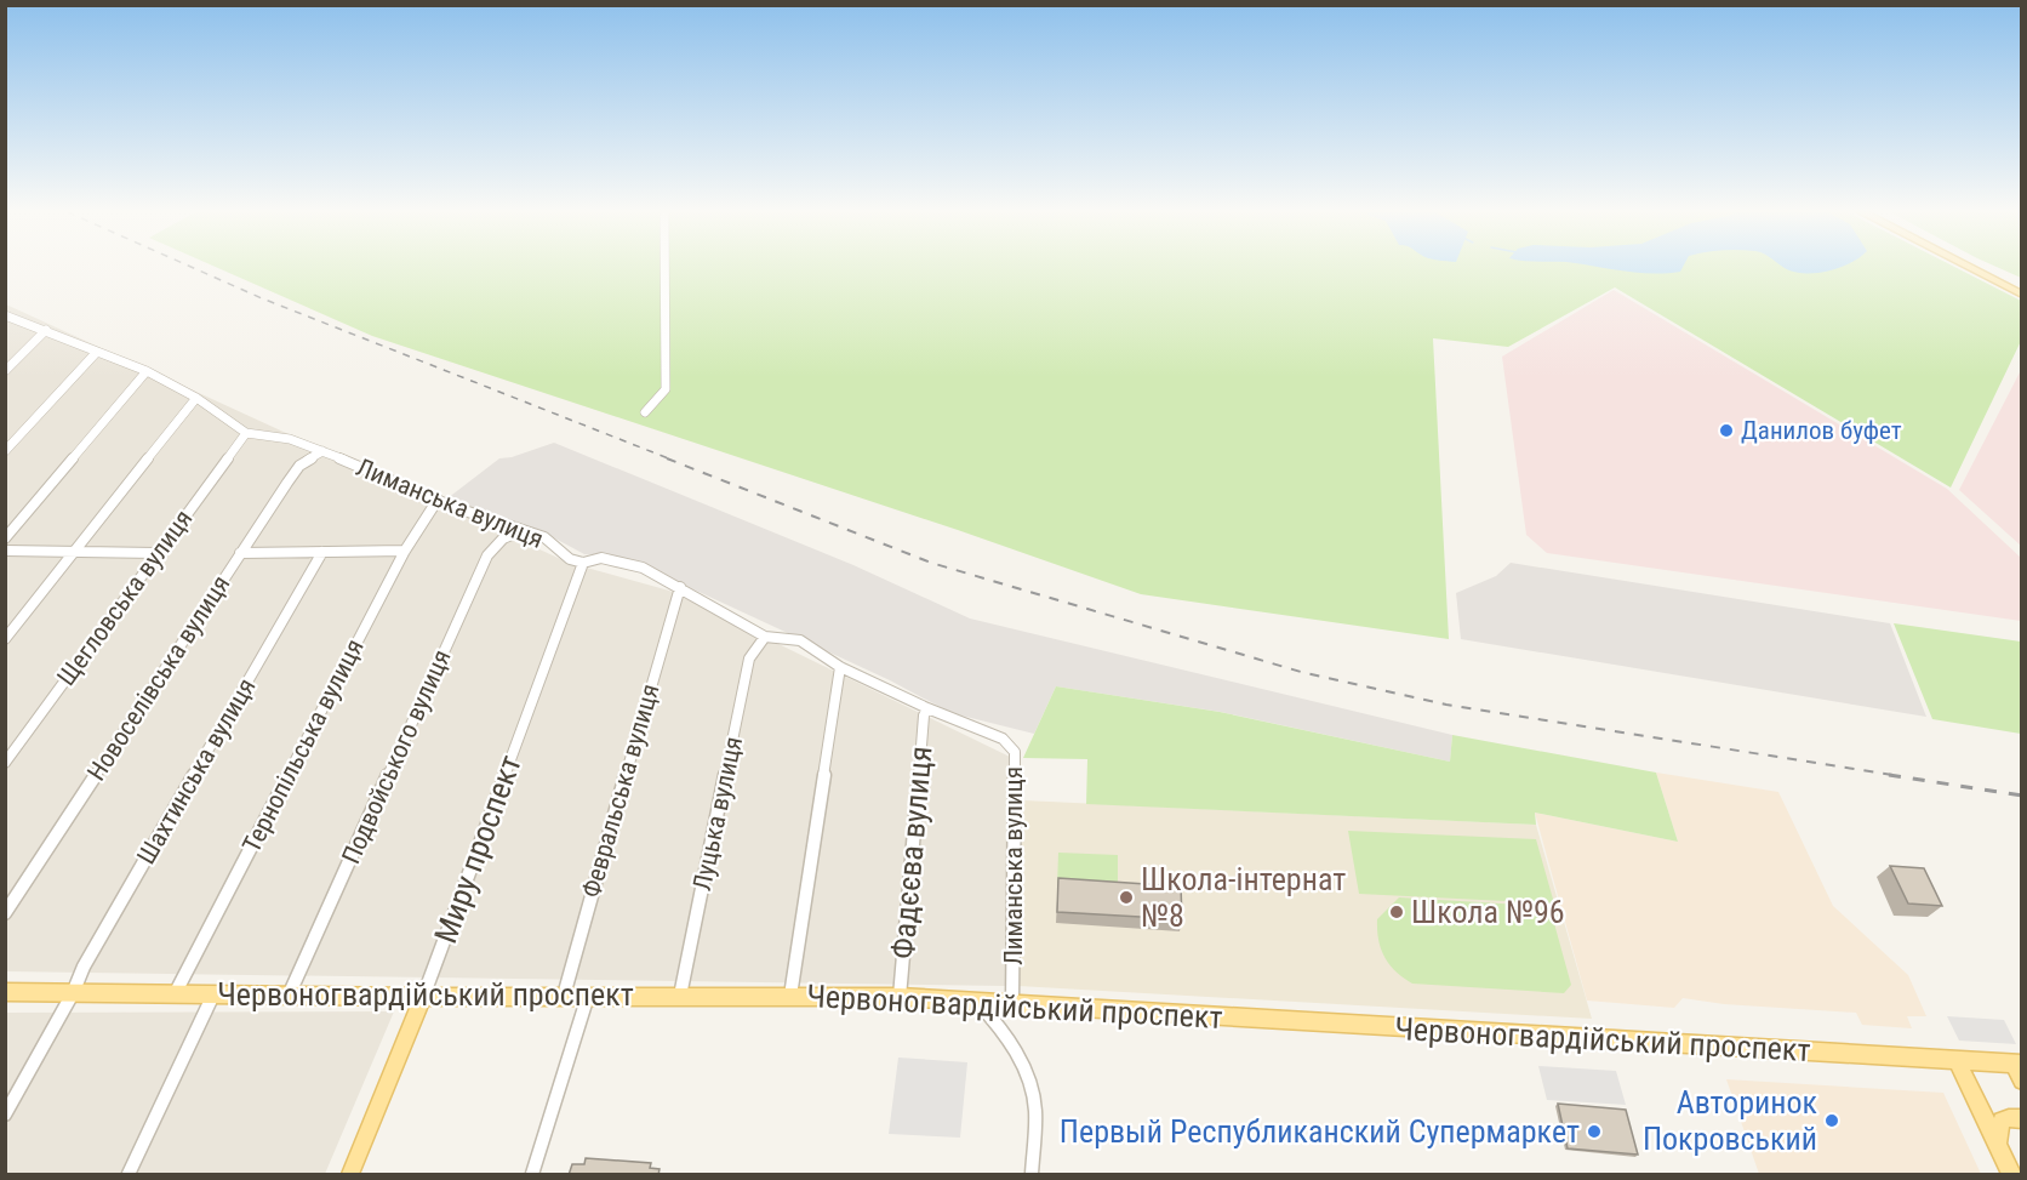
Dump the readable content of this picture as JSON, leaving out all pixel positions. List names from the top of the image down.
{
  "streets": {
    "main road": ["Миру проспект", "Червоногвардійський проспект"],
    "street": [
      "Лиманська вулиця",
      "Щегловська вулиця",
      "Новоселівська вулиця",
      "Тернопільська вулиця",
      "Подвойського вулиця",
      "Шахтинська вулиця",
      "Февральська вулиця",
      "Луцька вулиця",
      "Фадєєва вулиця"
    ]
  },
  "crossings": [
    ["Лиманська вулиця", "Щегловська вулиця"],
    ["Лиманська вулиця", "Новоселівська вулиця"],
    ["Лиманська вулиця", "Тернопільська вулиця"],
    ["Лиманська вулиця", "Подвойського вулиця"],
    ["Лиманська вулиця", "Февральська вулиця"],
    ["Лиманська вулиця", "Луцька вулиця"],
    ["Лиманська вулиця", "Миру проспект"],
    ["Лиманська вулиця", "Фадєєва вулиця"],
    ["Лиманська вулиця", "Червоногвардійський проспект"],
    ["Тернопільська вулиця", "Червоногвардійський проспект"],
    ["Подвойського вулиця", "Червоногвардійський проспект"],
    ["Шахтинська вулиця", "Червоногвардійський проспект"],
    ["Февральська вулиця", "Червоногвардійський проспект"],
    ["Луцька вулиця", "Червоногвардійський проспект"],
    ["Миру проспект", "Червоногвардійський проспект"],
    ["Фадєєва вулиця", "Червоногвардійський проспект"]
  ],
  "places": [
    "Данилов буфет",
    "Школа-інтернат №8",
    "Школа №96",
    "Авторинок Покровський",
    "Первый Республиканский Супермаркет"
  ]
}
